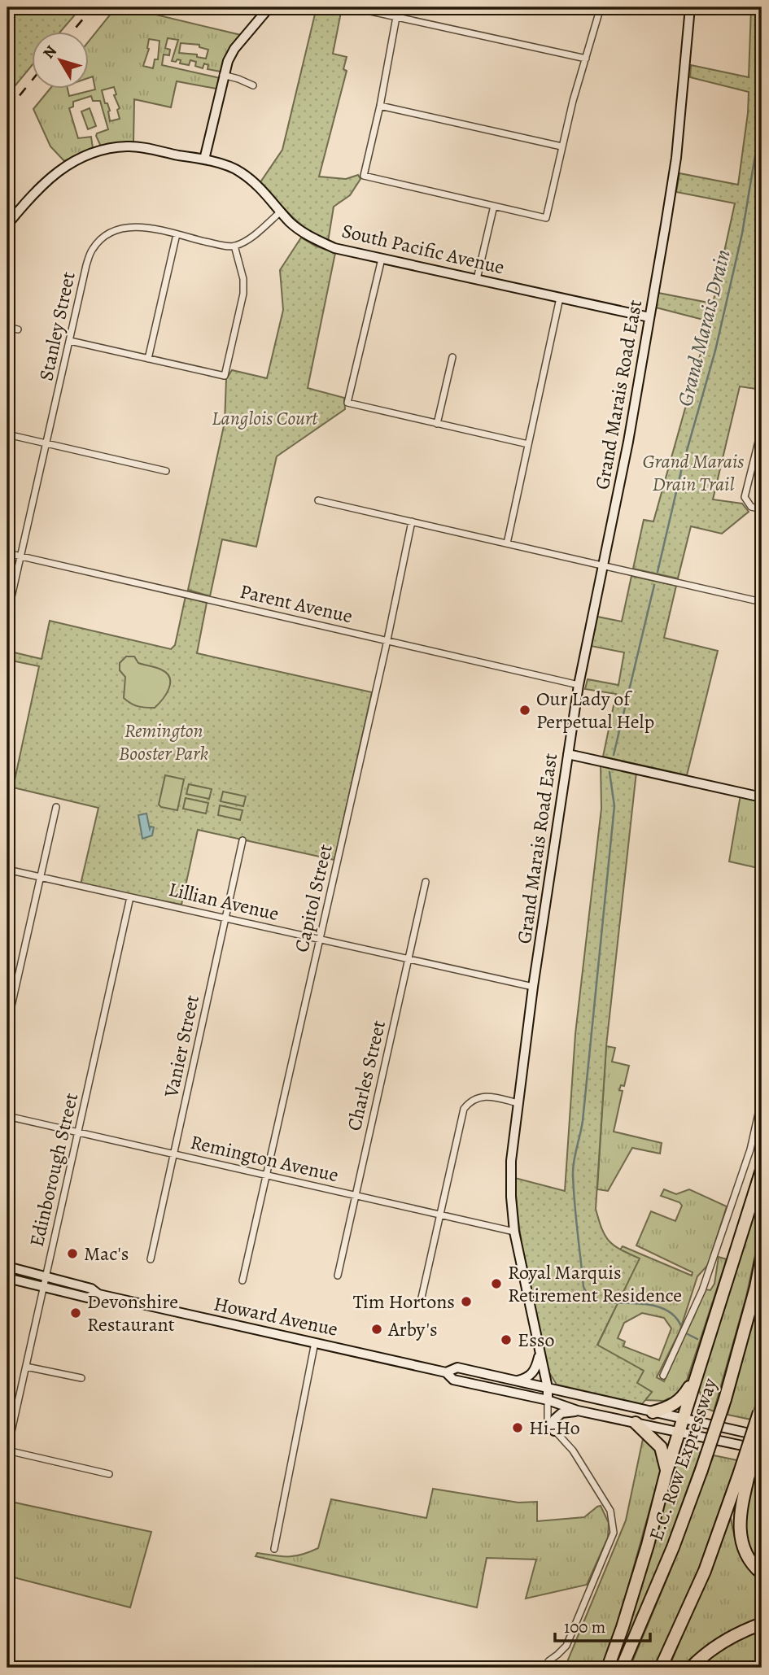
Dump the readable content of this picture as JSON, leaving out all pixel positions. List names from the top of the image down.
{
  "streets": {
    "highway": ["E.C. Row Expressway"],
    "street": [
      "South Pacific Avenue",
      "Stanley Street",
      "Grand Marais Road East",
      "Parent Avenue",
      "Capitol Street",
      "Lillian Avenue",
      "Vanier Street",
      "Charles Street",
      "Remington Avenue",
      "Edinborough Street",
      "Howard Avenue"
    ]
  },
  "crossings": [
    ["South Pacific Avenue", "Grand Marais Road East"],
    ["Stanley Street", "Parent Avenue"],
    ["Grand Marais Road East", "Parent Avenue"],
    ["Grand Marais Road East", "Lillian Avenue"],
    ["Grand Marais Road East", "Remington Avenue"],
    ["Grand Marais Road East", "Howard Avenue"],
    ["Parent Avenue", "Capitol Street"],
    ["Capitol Street", "Lillian Avenue"],
    ["Capitol Street", "Remington Avenue"],
    ["Lillian Avenue", "Vanier Street"],
    ["Lillian Avenue", "Charles Street"],
    ["Lillian Avenue", "Edinborough Street"],
    ["Vanier Street", "Remington Avenue"],
    ["Charles Street", "Remington Avenue"],
    ["Remington Avenue", "Edinborough Street"],
    ["Edinborough Street", "Howard Avenue"]
  ],
  "water": ["Grand Marais Drain"],
  "parks": ["Langlois Court", "Grand Marais Drain Trail", "Remington Booster Park"],
  "places": [
    "Our Lady of Perpetual Help",
    "Mac's",
    "Royal Marquis Retirement Residence",
    "Tim Hortons",
    "Devonshire Restaurant",
    "Arby's",
    "Esso",
    "Hi-Ho"
  ],
  "scale_bar": "100 m",
  "north": "top left"
}
